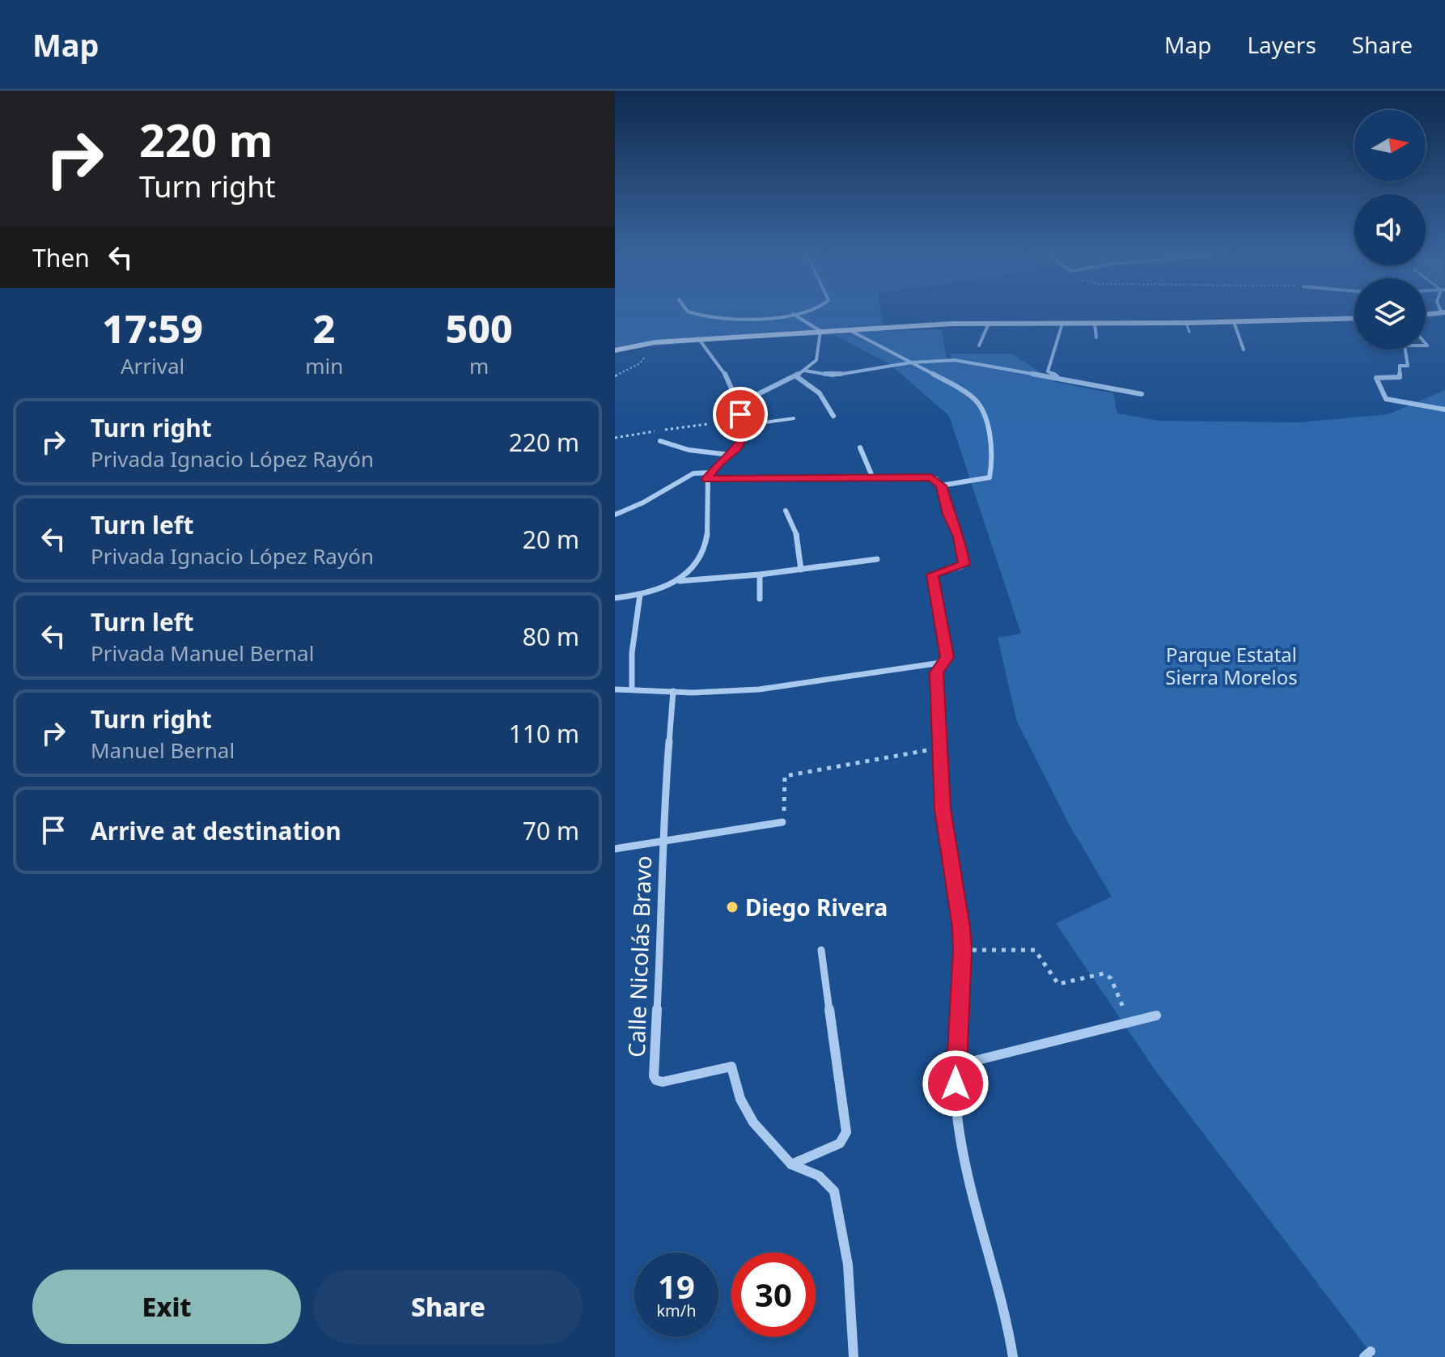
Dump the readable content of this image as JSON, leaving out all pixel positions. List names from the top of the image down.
{
  "streets": {
    "street": ["Calle Nicolás Bravo"]
  },
  "parks": ["Parque Estatal Sierra Morelos"],
  "places": ["Diego Rivera"],
  "north": "right",
  "page": {
    "header": "Map",
    "nav": ["Map", "Layers", "Share"],
    "turn": ["220 m", "Turn right"],
    "then": "Then",
    "eta": [
      "17:59",
      "Arrival",
      "2",
      "min",
      "500",
      "m"
    ],
    "list": [
      {
        "name": "Turn right",
        "note": "Privada Ignacio López Rayón",
        "value": "220 m"
      },
      {
        "name": "Turn left",
        "note": "Privada Ignacio López Rayón",
        "value": "20 m"
      },
      {
        "name": "Turn left",
        "note": "Privada Manuel Bernal",
        "value": "80 m"
      },
      {
        "name": "Turn right",
        "note": "Manuel Bernal",
        "value": "110 m"
      },
      {
        "name": "Arrive at destination",
        "value": "70 m"
      }
    ],
    "speed": "19 km/h",
    "limit": "30",
    "buttons": ["Exit", "Share"]
  }
}
